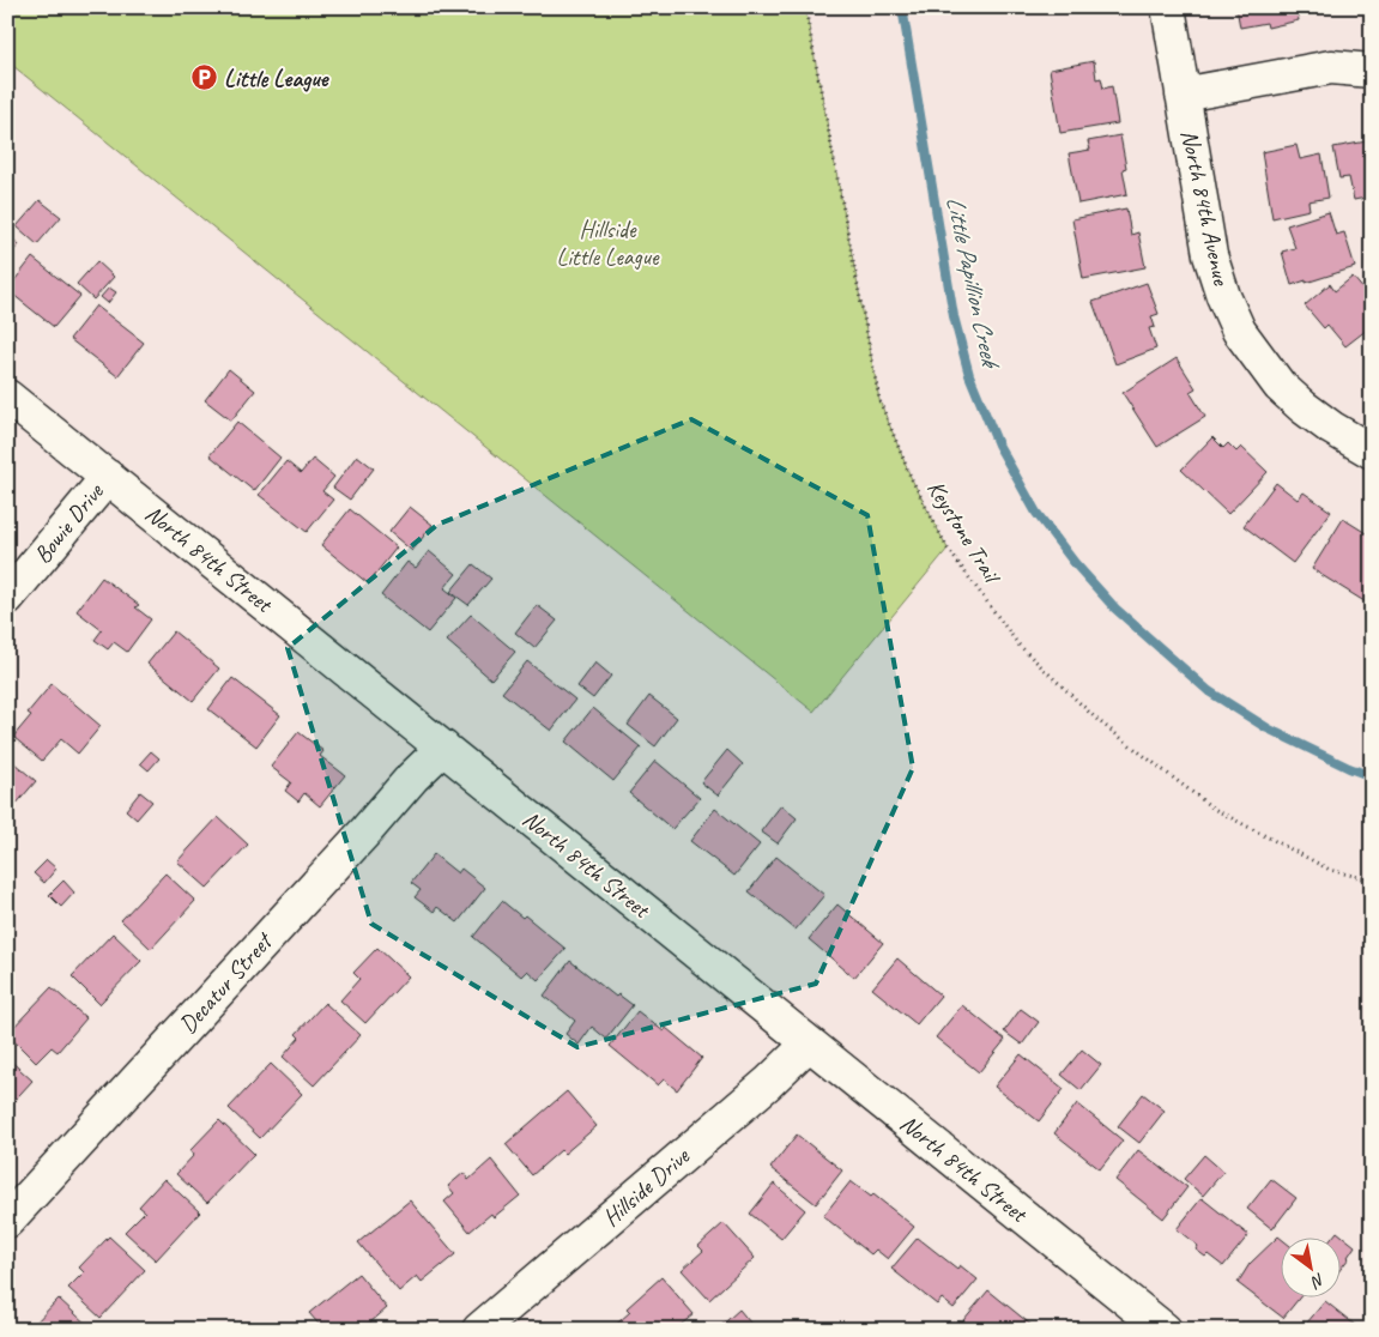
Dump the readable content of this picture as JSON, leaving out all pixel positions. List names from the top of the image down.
{
  "streets": {
    "street": [
      "North 84th Avenue",
      "Bowie Drive",
      "North 84th Street",
      "Decatur Street",
      "Hillside Drive"
    ],
    "path": ["Keystone Trail"]
  },
  "crossings": [
    ["Bowie Drive", "North 84th Street"],
    ["North 84th Street", "Decatur Street"],
    ["North 84th Street", "Hillside Drive"]
  ],
  "water": ["Little Papillion Creek"],
  "parks": ["Hillside Little League"],
  "places": {
    "parking": ["Little League"]
  },
  "north": "bottom right"
}
